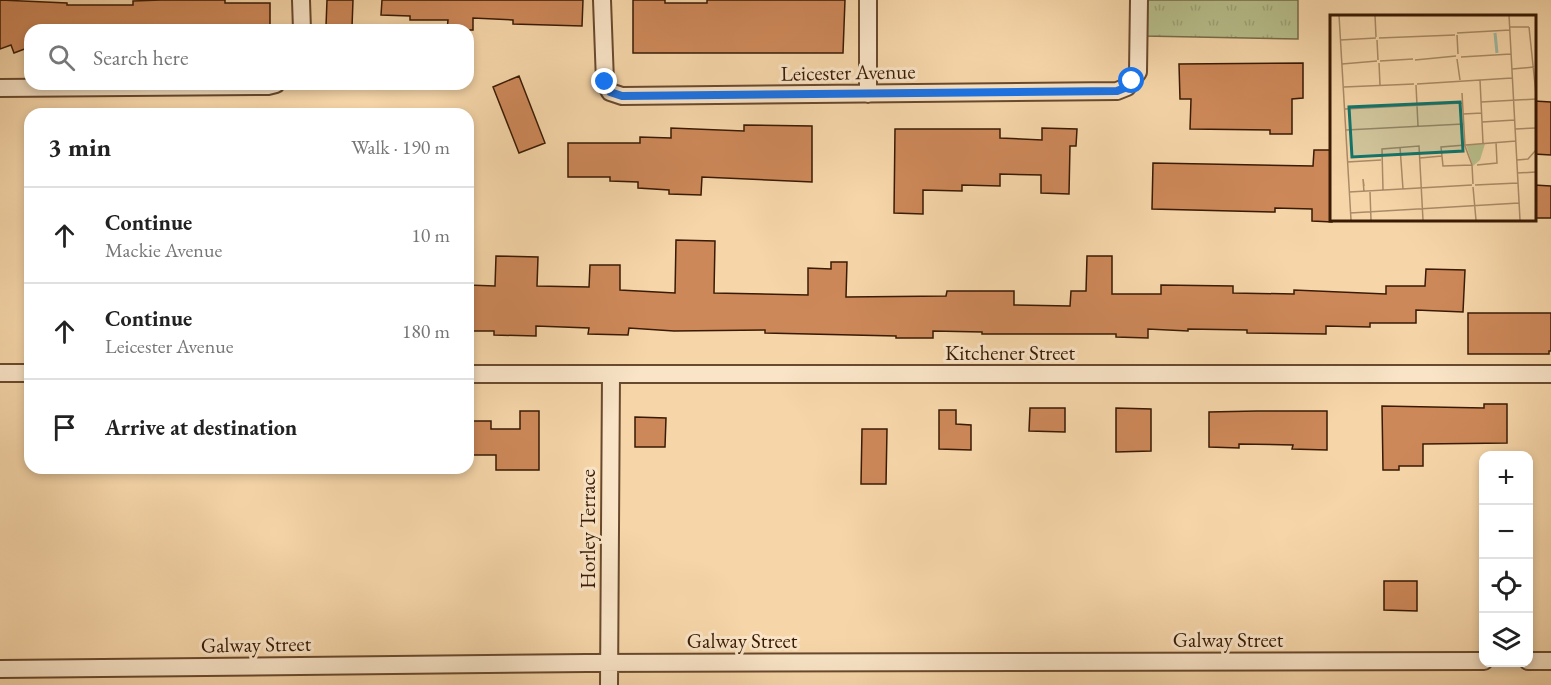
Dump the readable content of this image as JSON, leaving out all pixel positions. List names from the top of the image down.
{
  "streets": {
    "street": [
      "Leicester Avenue",
      "Kitchener Street",
      "Horley Terrace",
      "Galway Street"
    ]
  },
  "crossings": [
    ["Kitchener Street", "Horley Terrace"],
    ["Horley Terrace", "Galway Street"]
  ],
  "page": {
    "search": "Search here",
    "heading": ["3 min", "Walk · 190 m"],
    "list": [
      ["Continue", "Mackie Avenue", "10 m"],
      ["Continue", "Leicester Avenue", "180 m"],
      "Arrive at destination"
    ],
    "map_buttons": ["+", "−"]
  }
}
